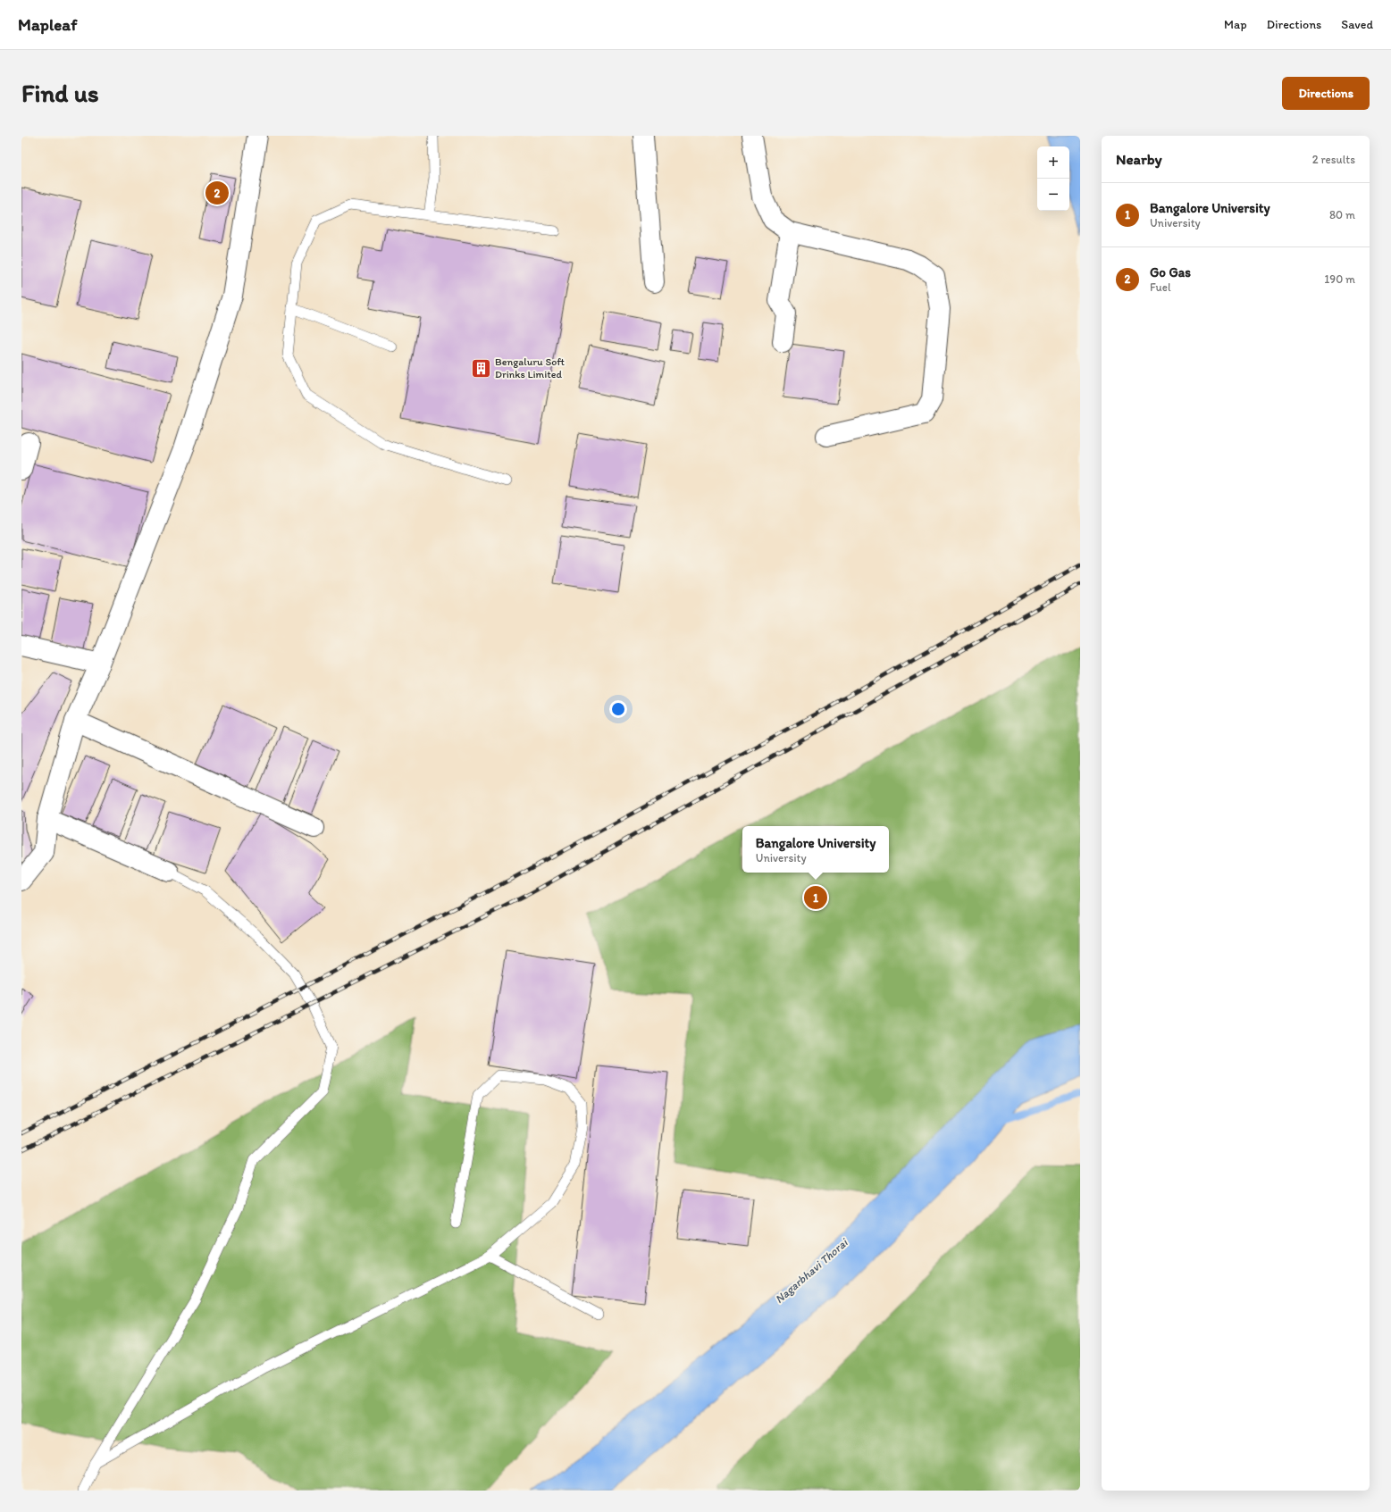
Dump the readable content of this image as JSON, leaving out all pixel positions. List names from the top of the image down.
{
  "water": ["Nagarbhavi Thorai"],
  "places": {
    "building": ["Bengaluru Soft Drinks Limited"]
  },
  "page": {
    "header": "Mapleaf",
    "nav": ["Map", "Directions", "Saved"],
    "buttons": "Directions",
    "title": "Find us",
    "heading": ["Nearby", "2 results"],
    "map_buttons": ["+", "−"],
    "pins": ["2", "1"],
    "list": [
      {
        "mark": "1",
        "name": "Bangalore University",
        "note": "University",
        "value": "80 m"
      },
      {
        "mark": "2",
        "name": "Go Gas",
        "note": "Fuel",
        "value": "190 m"
      }
    ],
    "popup": ["Bangalore University", "University"]
  }
}
